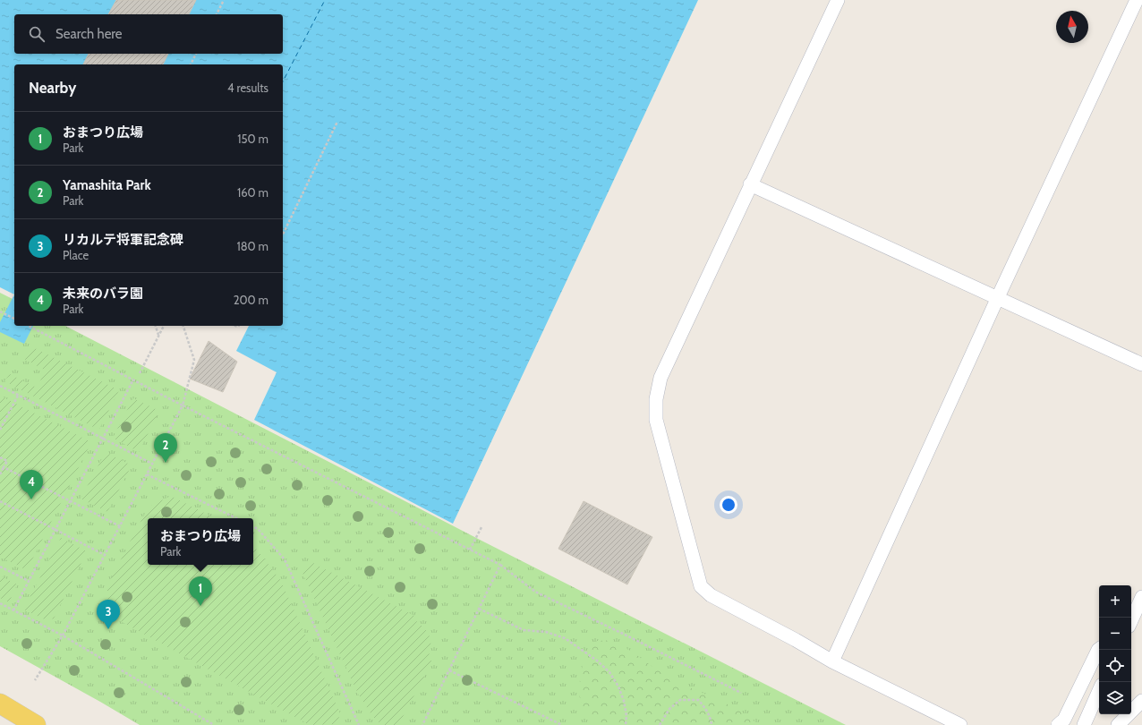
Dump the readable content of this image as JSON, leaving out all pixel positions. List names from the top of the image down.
{
  "north": "top",
  "page": {
    "search": "Search here",
    "heading": ["Nearby", "4 results"],
    "list": [
      {
        "mark": "1",
        "name": "おまつり広場",
        "note": "Park",
        "value": "150 m"
      },
      {
        "mark": "2",
        "name": "Yamashita Park",
        "note": "Park",
        "value": "160 m"
      },
      {
        "mark": "3",
        "name": "リカルテ将軍記念碑",
        "note": "Place",
        "value": "180 m"
      },
      {
        "mark": "4",
        "name": "未来のバラ園",
        "note": "Park",
        "value": "200 m"
      }
    ],
    "pins": [
      "2",
      "4",
      "1",
      "3"
    ],
    "popup": ["おまつり広場", "Park"],
    "map_buttons": ["+", "−"]
  }
}
